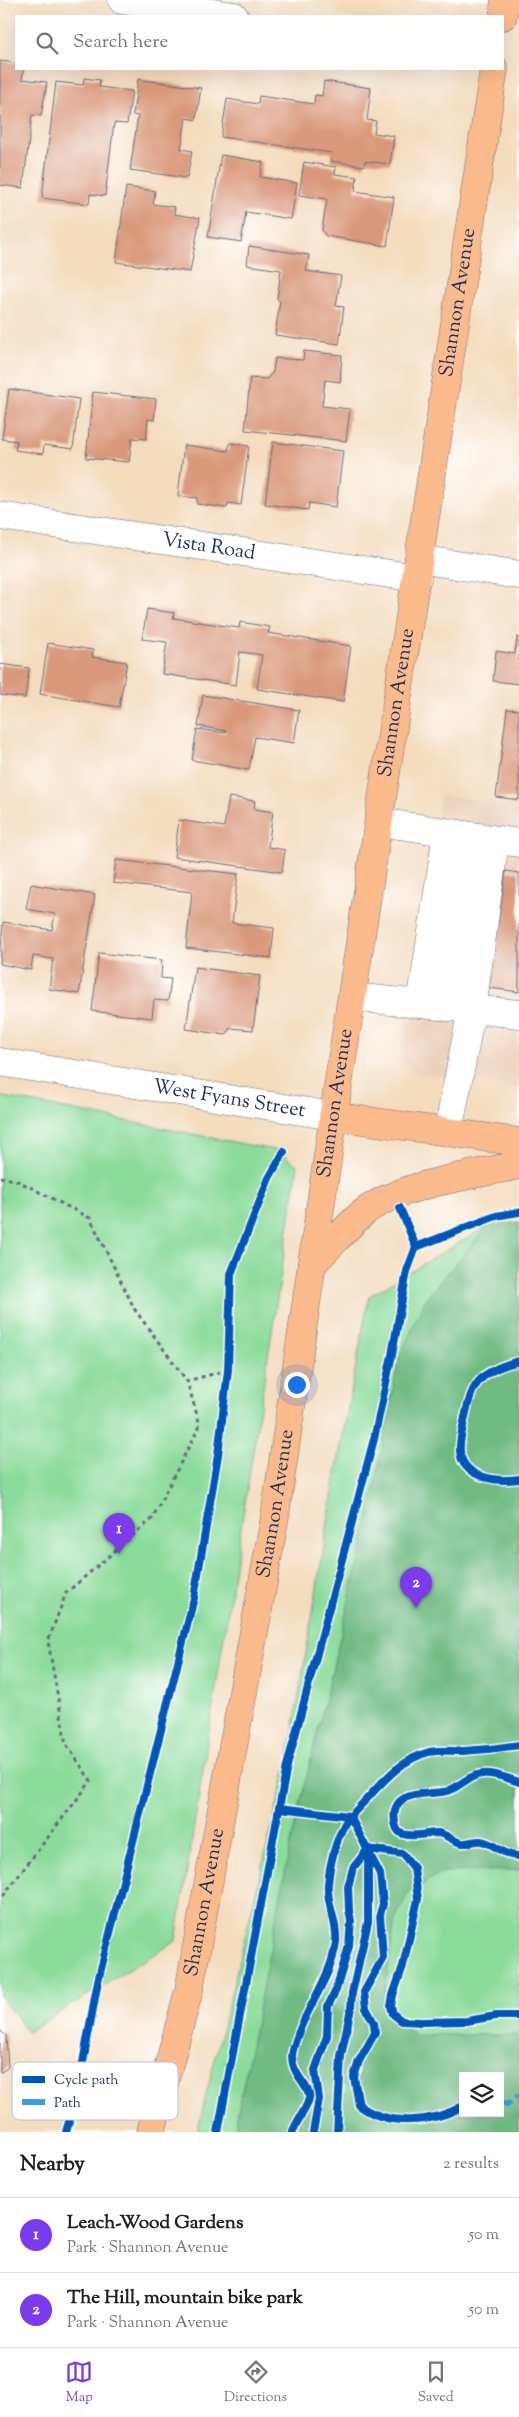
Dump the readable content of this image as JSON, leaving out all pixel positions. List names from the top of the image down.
{
  "streets": {
    "main road": ["Shannon Avenue", "West Fyans Street"],
    "street": ["Vista Road"]
  },
  "crossings": [
    ["Shannon Avenue", "Vista Road"],
    ["Shannon Avenue", "West Fyans Street"]
  ],
  "legend": ["Cycle path", "Path"],
  "page": {
    "search": "Search here",
    "pins": ["1", "2"],
    "heading": ["Nearby", "2 results"],
    "list": [
      {
        "mark": "1",
        "name": "Leach-Wood Gardens",
        "note": "Park · Shannon Avenue",
        "value": "50 m"
      },
      {
        "mark": "2",
        "name": "The Hill, mountain bike park",
        "note": "Park · Shannon Avenue",
        "value": "50 m"
      }
    ],
    "nav": ["Map", "Directions", "Saved"]
  }
}
